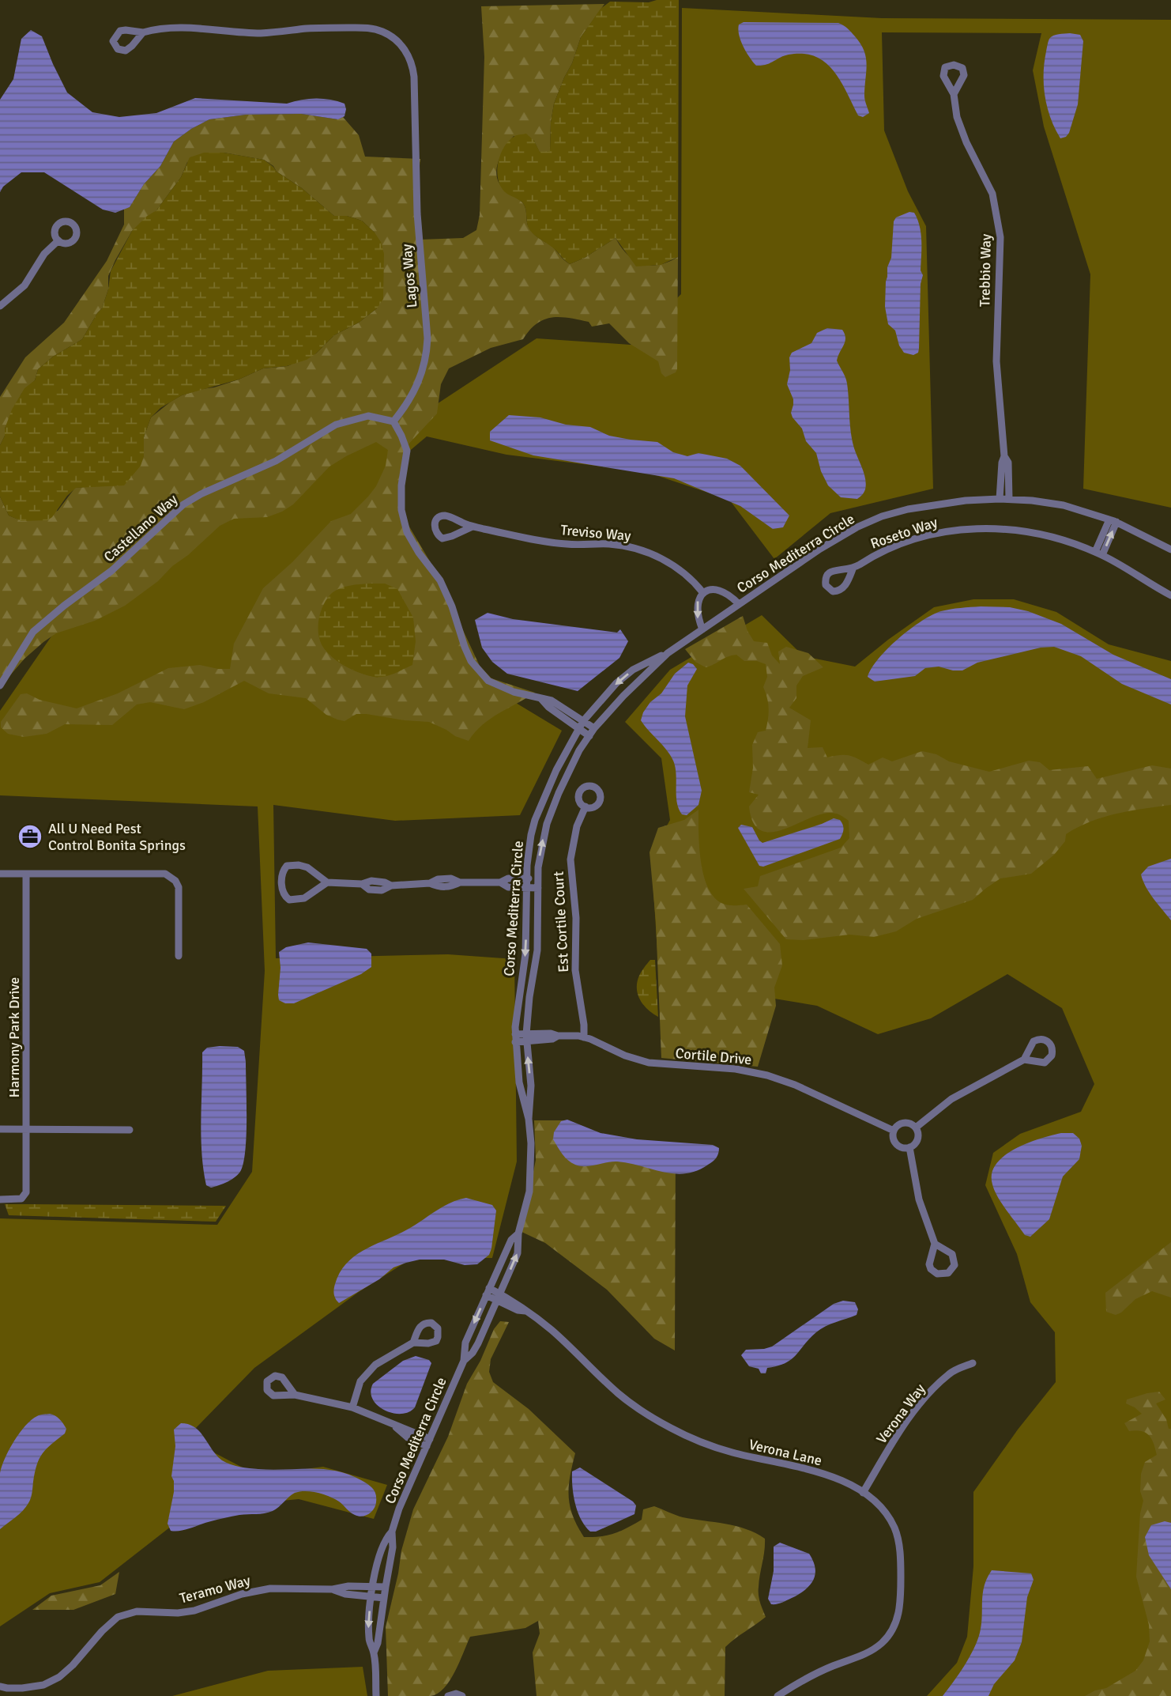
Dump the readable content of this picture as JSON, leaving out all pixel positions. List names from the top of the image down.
{
  "streets": {
    "street": [
      "Trebbio Way",
      "Lagos Way",
      "Castellano Way",
      "Treviso Way",
      "Roseto Way",
      "Corso Mediterra Circle",
      "Est Cortile Court",
      "Harmony Park Drive",
      "Cortile Drive",
      "Verona Way",
      "Verona Lane",
      "Teramo Way"
    ]
  },
  "crossings": [
    ["Trebbio Way", "Corso Mediterra Circle"],
    ["Lagos Way", "Castellano Way"],
    ["Corso Mediterra Circle", "Cortile Drive"],
    ["Corso Mediterra Circle", "Verona Lane"],
    ["Corso Mediterra Circle", "Teramo Way"],
    ["Est Cortile Court", "Cortile Drive"],
    ["Verona Way", "Verona Lane"]
  ],
  "places": {
    "office": ["All U Need Pest Control Bonita Springs"]
  }
}
